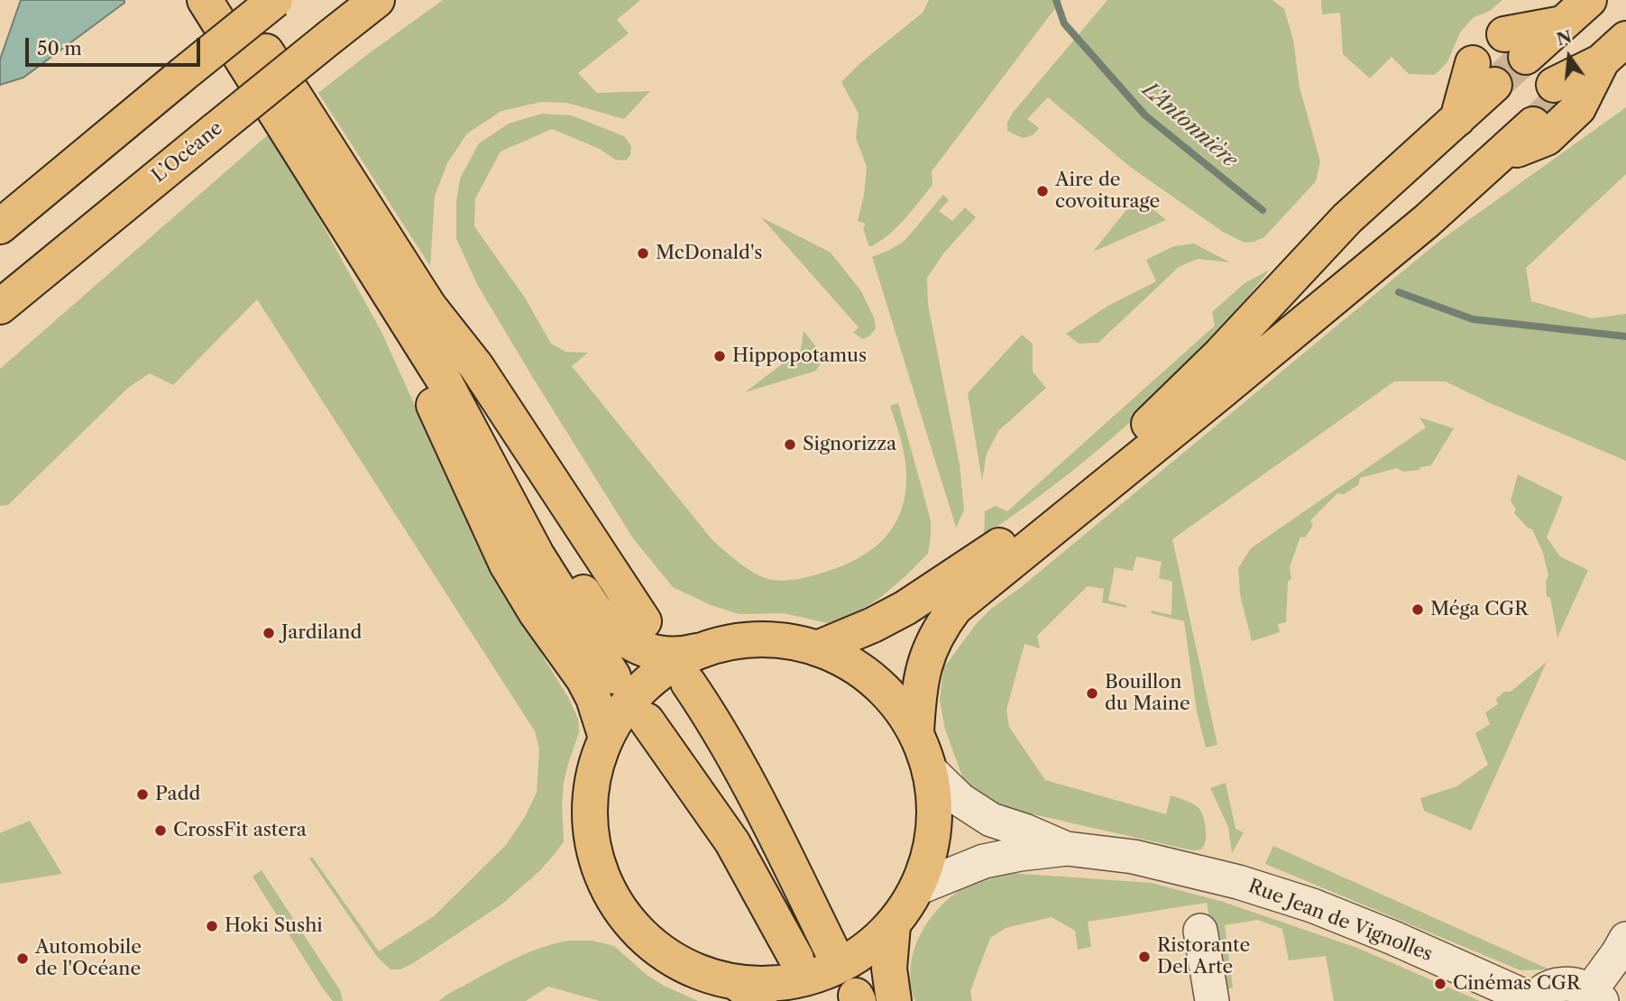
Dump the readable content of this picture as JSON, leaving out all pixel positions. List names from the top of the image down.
{
  "streets": {
    "main road": ["L’Océane"],
    "street": ["Rue Jean de Vignolles"]
  },
  "water": ["L'Antonnière"],
  "places": [
    "Aire de covoiturage",
    "McDonald's",
    "Hippopotamus",
    "Signorizza",
    "Méga CGR",
    "Jardiland",
    "Bouillon du Maine",
    "Padd",
    "CrossFit astera",
    "Hoki Sushi",
    "Ristorante Del Arte",
    "Automobile de l'Océane",
    "Cinémas CGR"
  ],
  "scale_bar": "50 m",
  "north": "top"
}
